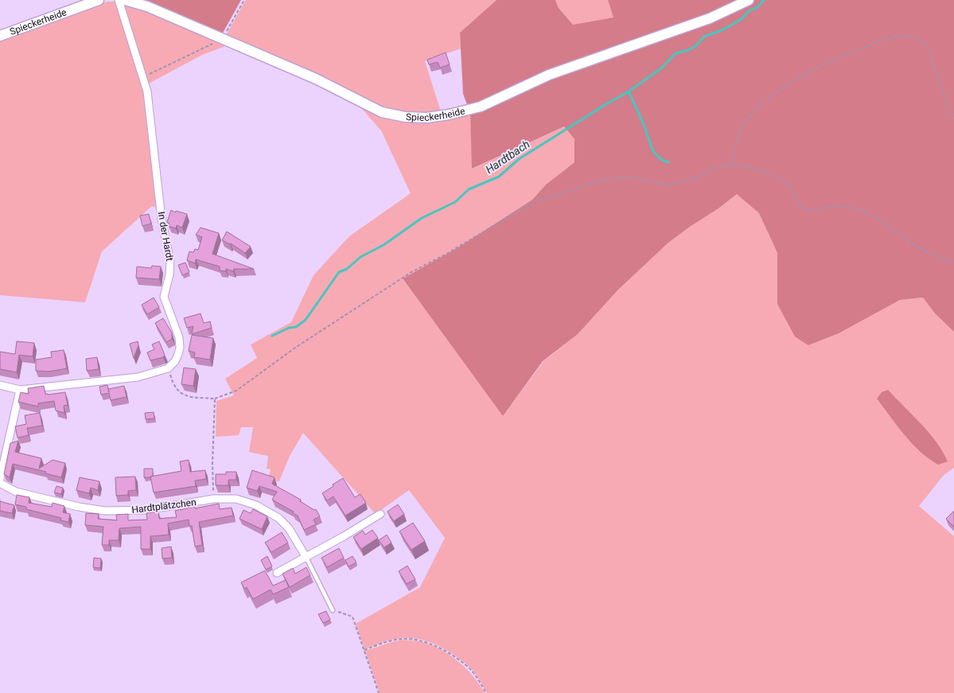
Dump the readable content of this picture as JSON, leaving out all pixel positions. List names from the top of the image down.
{
  "streets": {
    "main road": ["Spieckerheide"],
    "street": ["In der Hardt", "Hardtplätzchen"]
  },
  "water": ["Hardtbach"]
}
